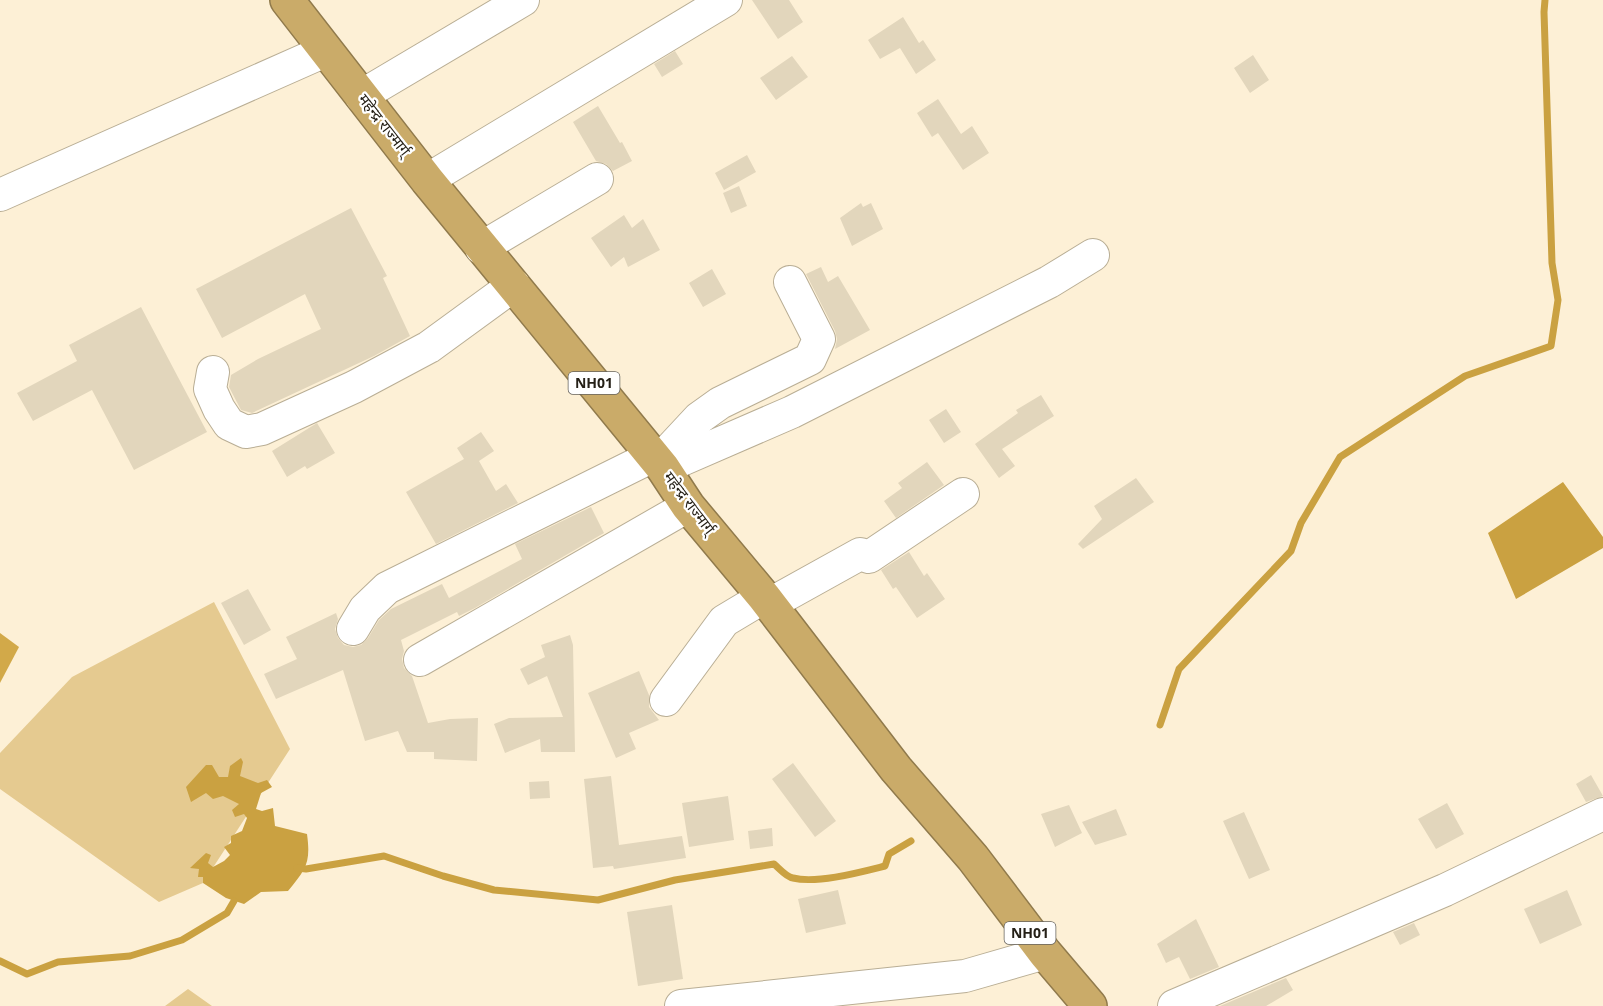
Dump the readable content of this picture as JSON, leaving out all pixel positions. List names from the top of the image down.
{
  "streets": {
    "highway": ["महेन्द्र राज्मार्ग्", "NH01"]
  }
}
